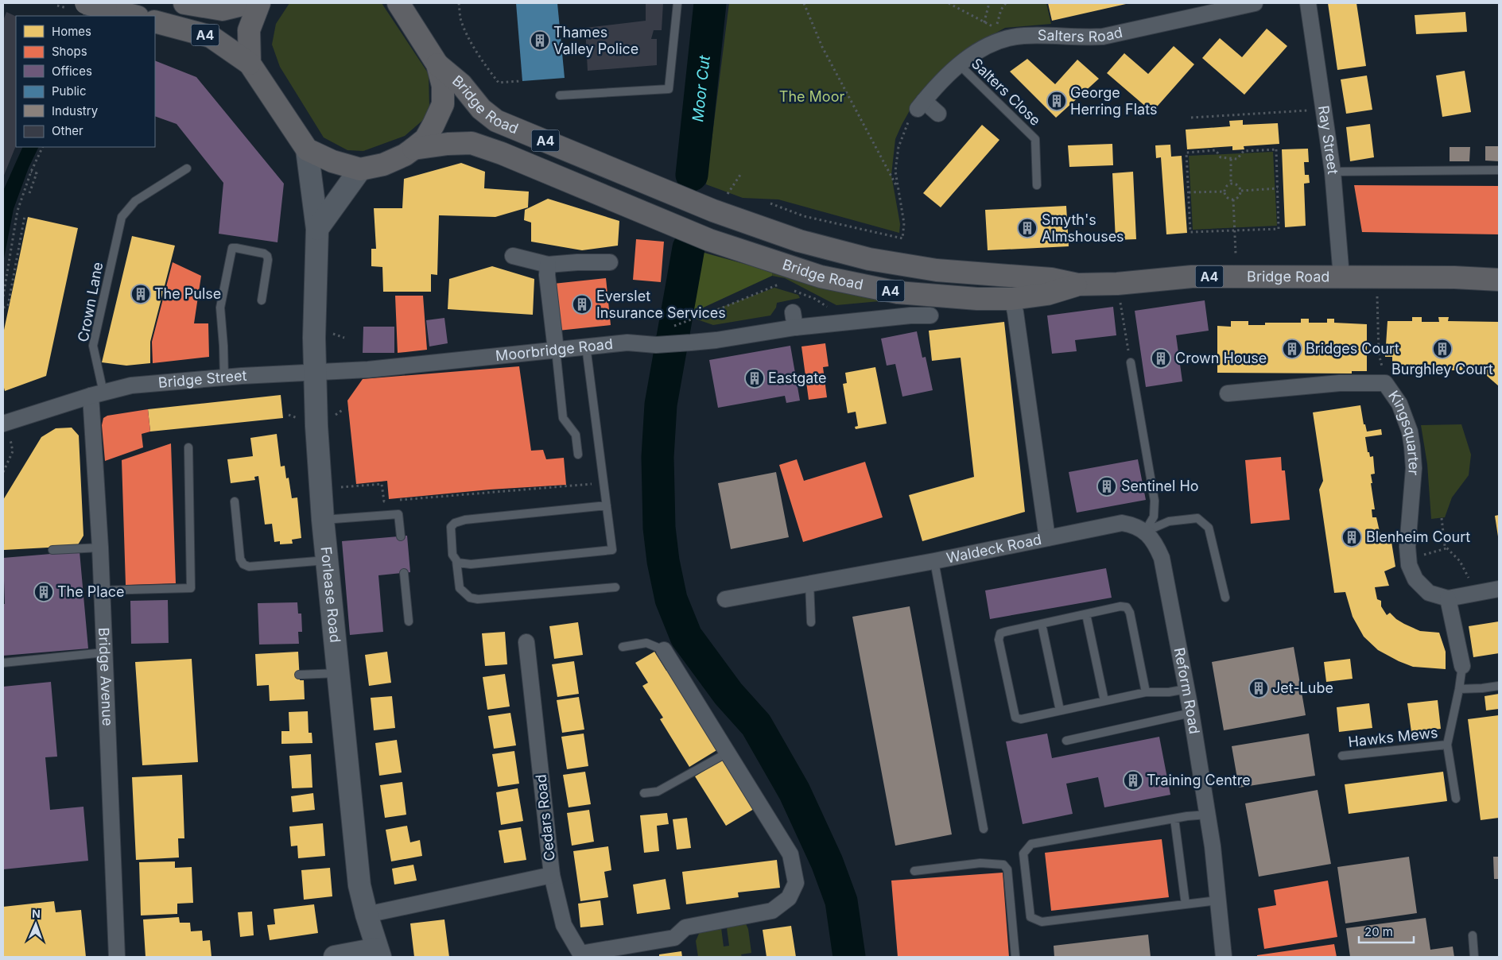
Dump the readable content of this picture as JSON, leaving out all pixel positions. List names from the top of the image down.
{
  "streets": {
    "main road": ["A4", "Bridge Road"],
    "street": [
      "Salters Road",
      "Ray Street",
      "Moorbridge Road",
      "Bridge Street",
      "Kingsquarter",
      "Waldeck Road",
      "Forlease Road",
      "Bridge Avenue",
      "Reform Road",
      "Cedars Road"
    ],
    "lane": ["Salters Close", "Crown Lane", "Hawks Mews"]
  },
  "crossings": [
    ["Salters Road", "Salters Close"],
    ["A4", "Bridge Road"],
    ["A4", "Forlease Road"],
    ["Bridge Road", "Ray Street"],
    ["Bridge Road", "Waldeck Road"],
    ["Crown Lane", "Bridge Street"],
    ["Crown Lane", "Bridge Avenue"],
    ["Moorbridge Road", "Bridge Street"],
    ["Moorbridge Road", "Forlease Road"],
    ["Bridge Street", "Forlease Road"],
    ["Bridge Street", "Bridge Avenue"],
    ["Waldeck Road", "Reform Road"],
    ["Forlease Road", "Cedars Road"]
  ],
  "water": ["Moor Cut"],
  "parks": ["The Moor"],
  "places": {
    "building": [
      "Thames Valley Police",
      "George Herring Flats",
      "Smyth's Almshouses",
      "The Pulse",
      "Everslet Insurance Services",
      "Bridges Court",
      "Burghley Court",
      "Crown House",
      "Eastgate",
      "Sentinel Ho",
      "Blenheim Court",
      "The Place",
      "Jet-Lube",
      "Training Centre"
    ]
  },
  "legend": [
    "Homes",
    "Shops",
    "Offices",
    "Public",
    "Industry",
    "Other"
  ],
  "scale_bar": "20 m",
  "north": "top"
}
